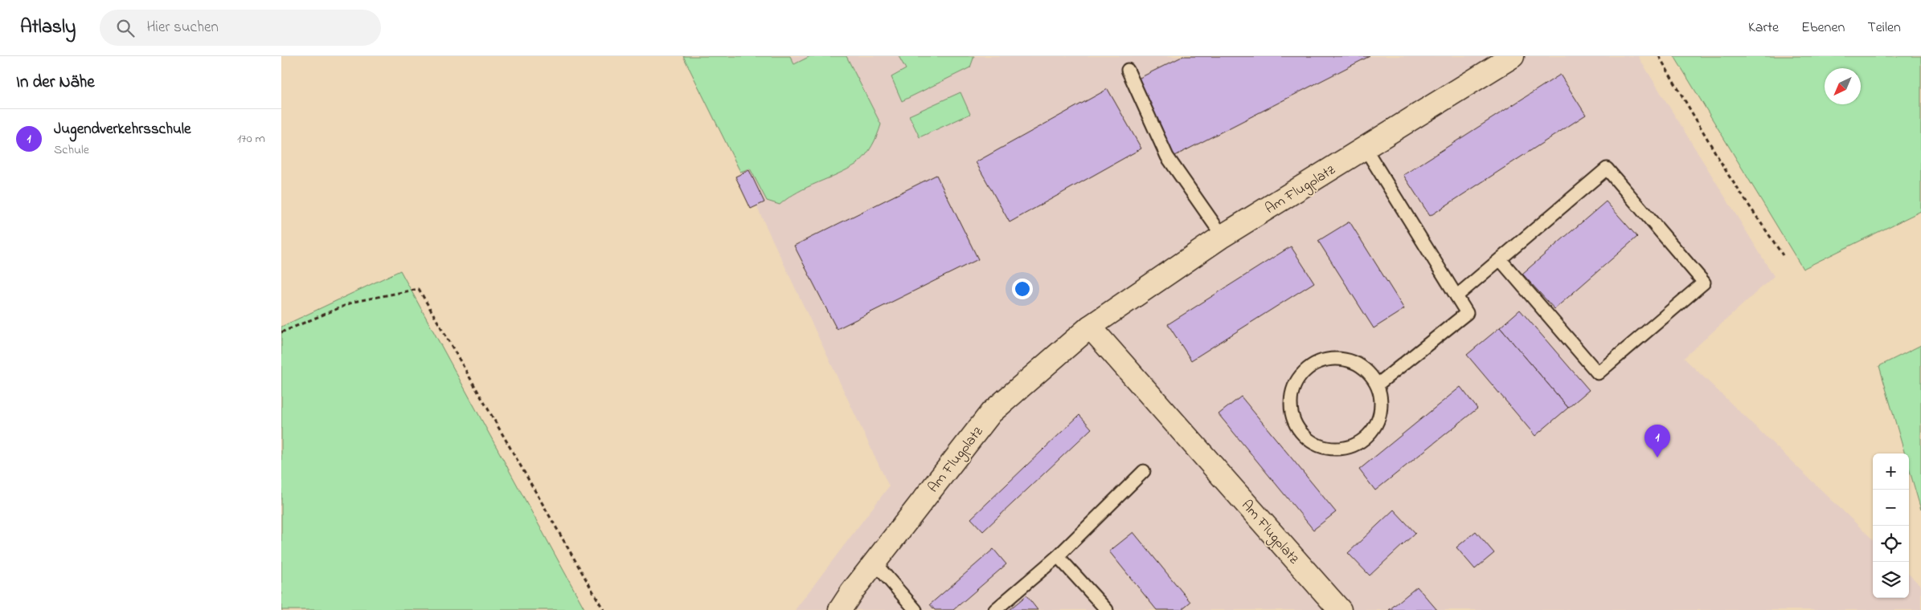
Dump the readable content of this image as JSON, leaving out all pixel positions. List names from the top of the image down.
{
  "streets": {
    "street": ["Am Flugplatz"]
  },
  "north": "bottom left",
  "page": {
    "header": "Atlasly",
    "search": "Hier suchen",
    "nav": ["Karte", "Ebenen", "Teilen"],
    "heading": "In der Nähe",
    "list": [
      {
        "mark": "1",
        "name": "Jugendverkehrsschule",
        "note": "Schule",
        "value": "170 m"
      }
    ],
    "pins": "1",
    "map_buttons": ["+", "−"]
  }
}
